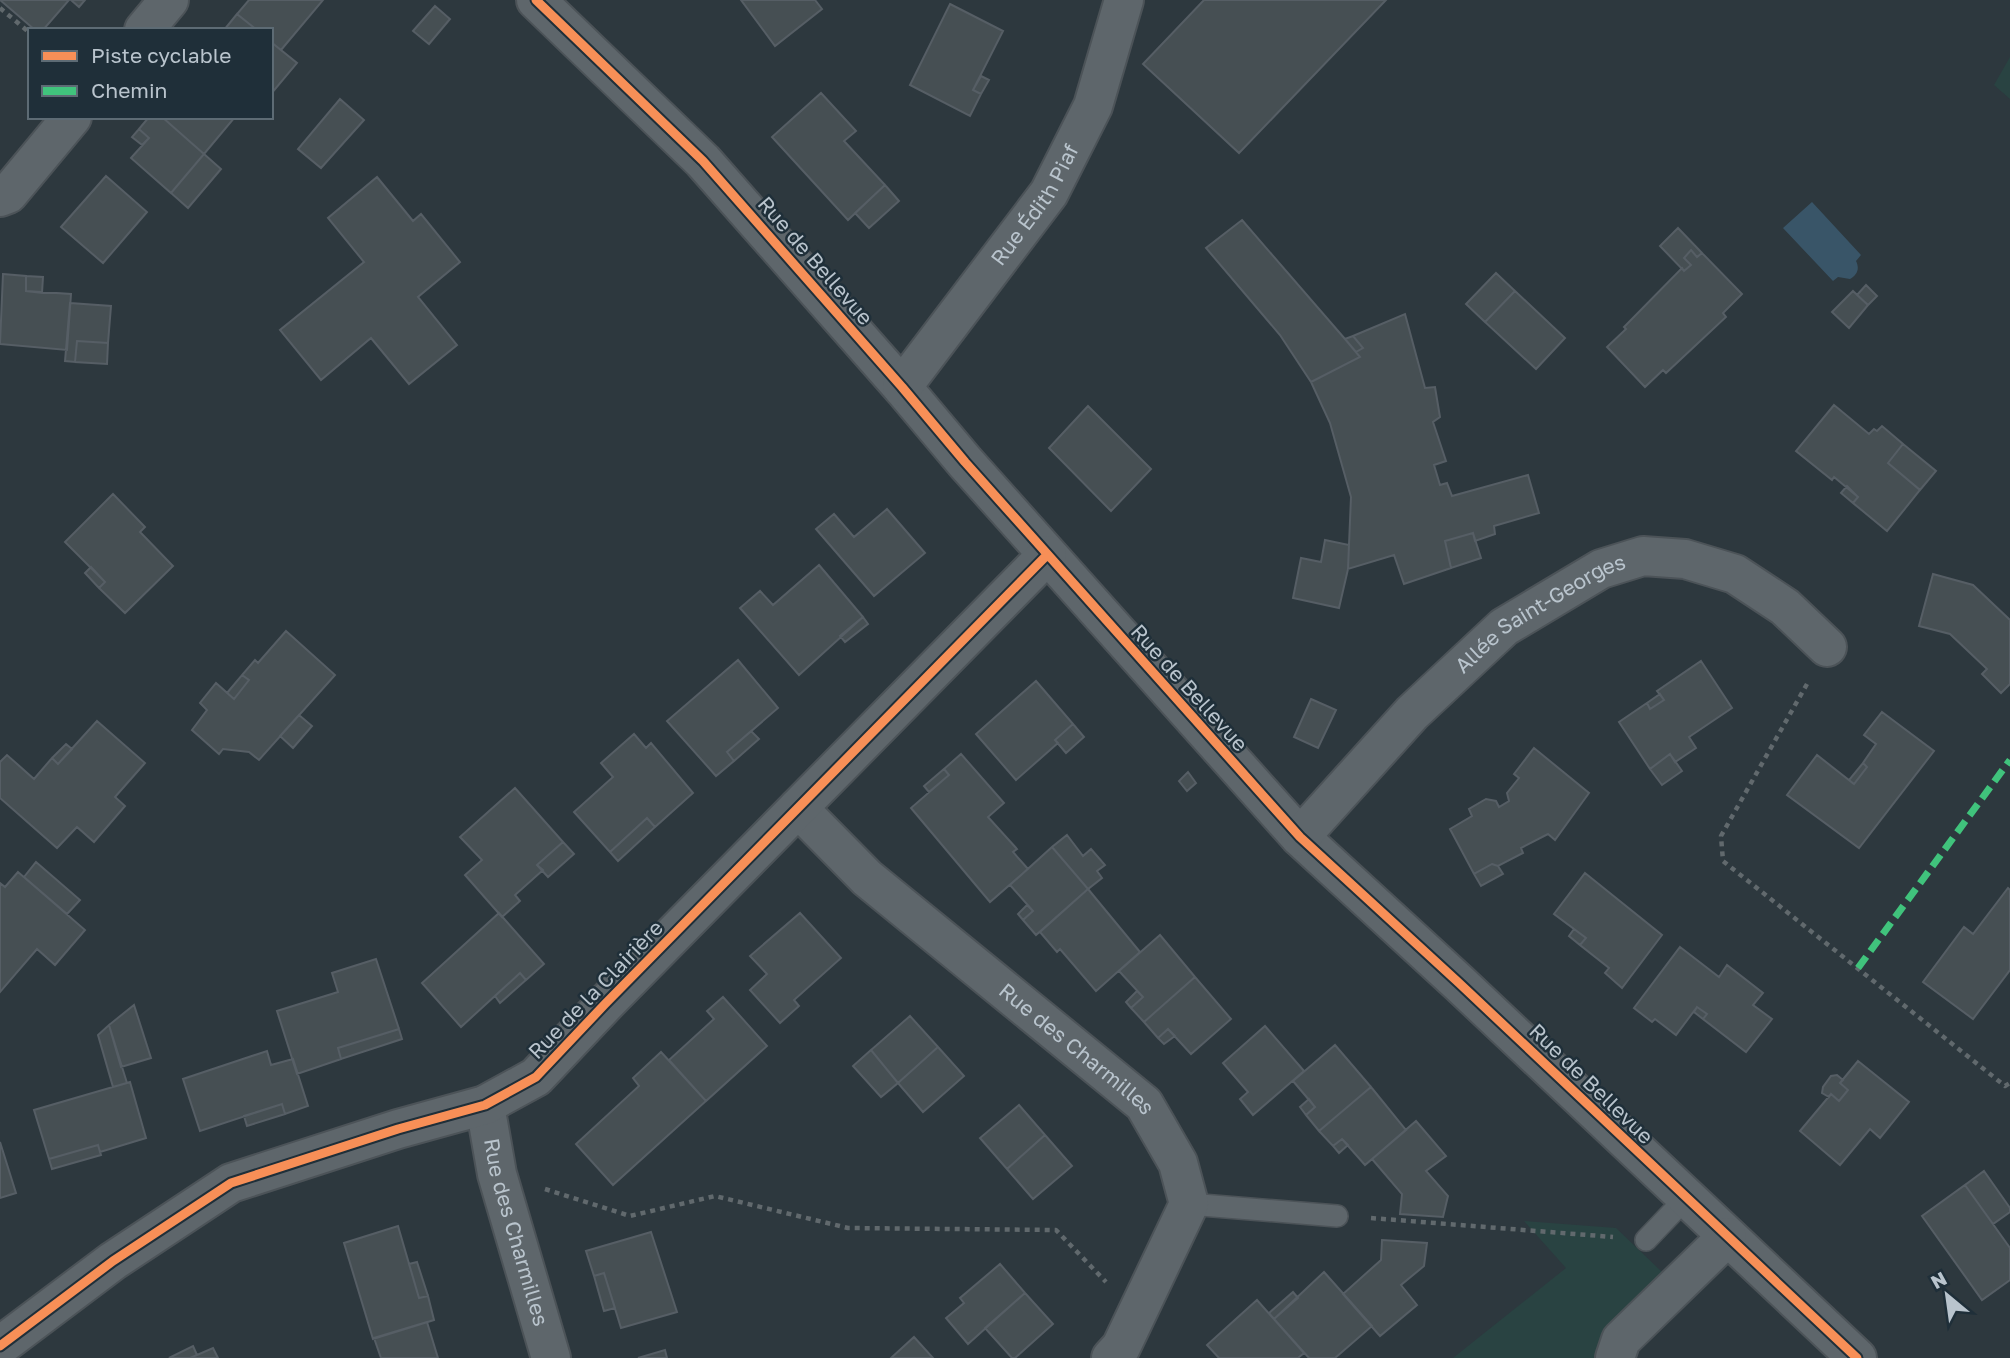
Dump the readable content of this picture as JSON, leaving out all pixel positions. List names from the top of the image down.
{
  "streets": {
    "street": [
      "Rue Édith Piaf",
      "Rue de Bellevue",
      "Allée Saint-Georges",
      "Rue de la Clairière",
      "Rue des Charmilles"
    ]
  },
  "crossings": [
    ["Rue Édith Piaf", "Rue de Bellevue"],
    ["Rue de Bellevue", "Allée Saint-Georges"],
    ["Rue de Bellevue", "Rue de la Clairière"],
    ["Rue de la Clairière", "Rue des Charmilles"]
  ],
  "legend": ["Piste cyclable", "Chemin"],
  "north": "top left"
}
